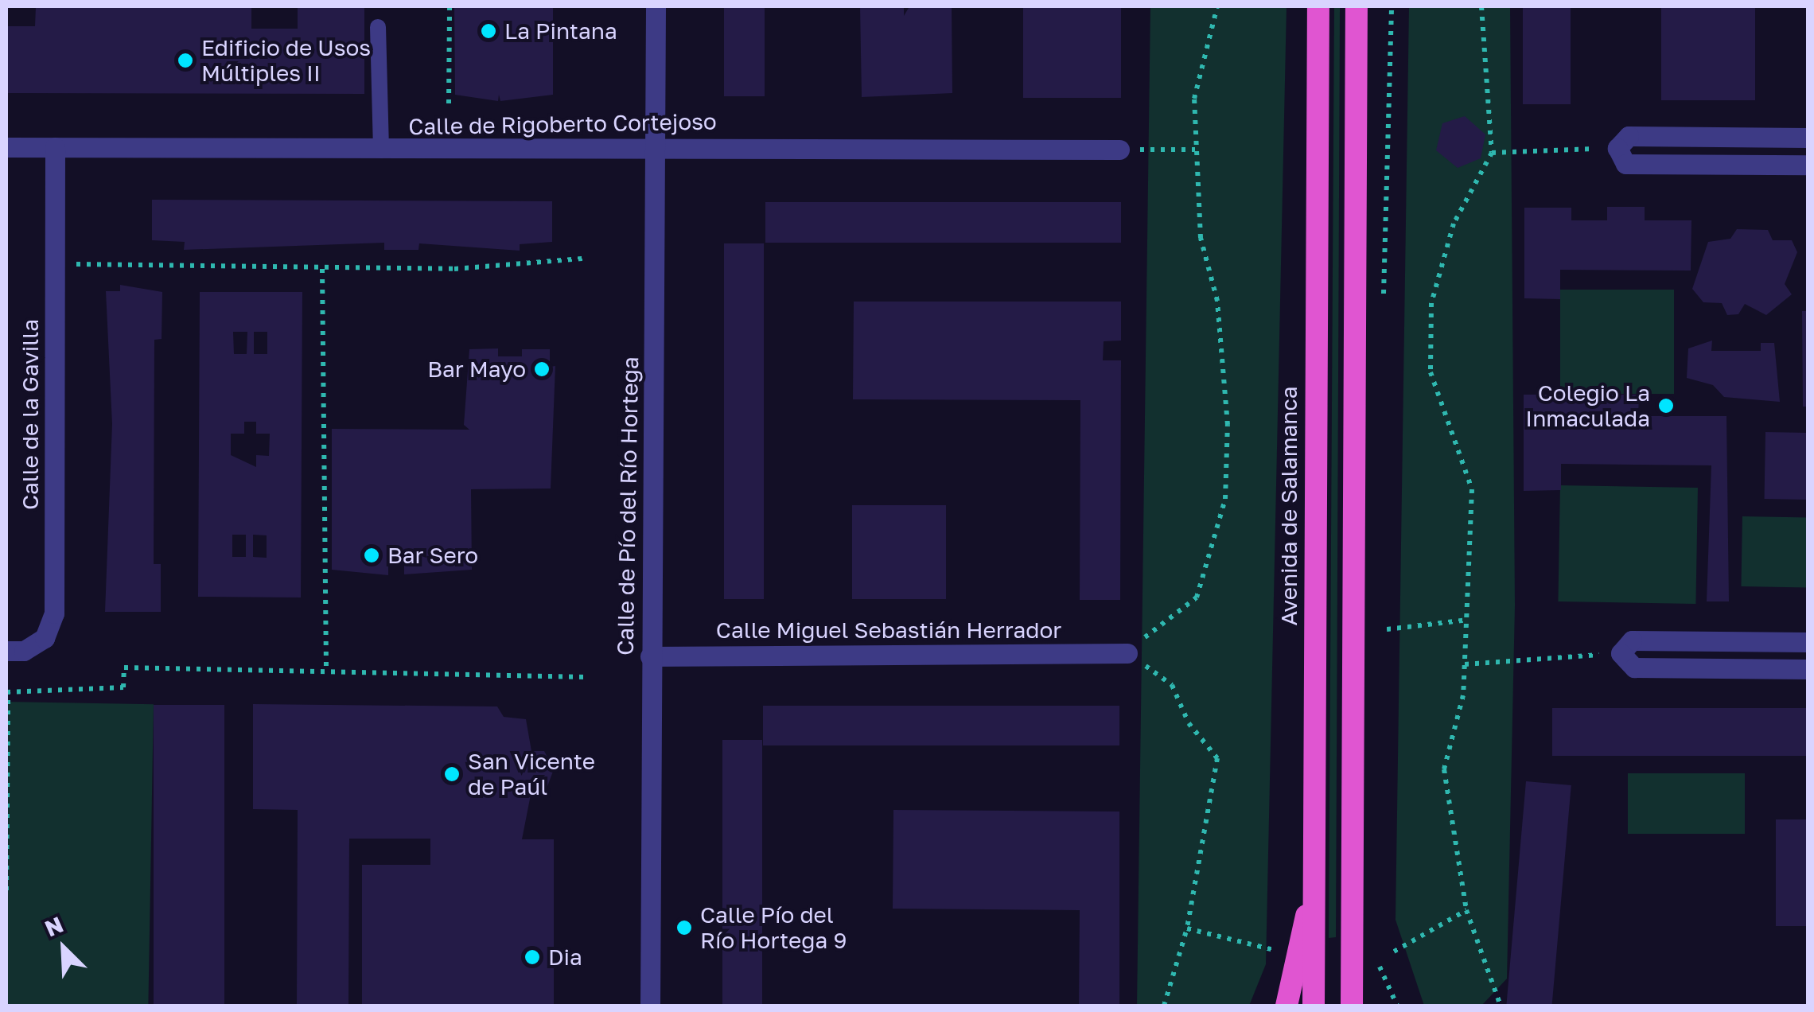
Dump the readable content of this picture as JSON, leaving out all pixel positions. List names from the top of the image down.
{
  "streets": {
    "highway": ["Avenida de Salamanca"],
    "street": [
      "Calle de Rigoberto Cortejoso",
      "Calle de la Gavilla",
      "Calle de Pío del Río Hortega",
      "Calle Miguel Sebastián Herrador"
    ]
  },
  "crossings": [
    ["Calle de Rigoberto Cortejoso", "Calle de la Gavilla"],
    ["Calle de Rigoberto Cortejoso", "Calle de Pío del Río Hortega"],
    ["Calle de Pío del Río Hortega", "Calle Miguel Sebastián Herrador"]
  ],
  "places": [
    "La Pintana",
    "Edificio de Usos Múltiples II",
    "Bar Mayo",
    "Colegio La Inmaculada",
    "Bar Sero",
    "San Vicente de Paúl",
    "Calle Pío del Río Hortega 9",
    "Dia"
  ],
  "north": "top left"
}
